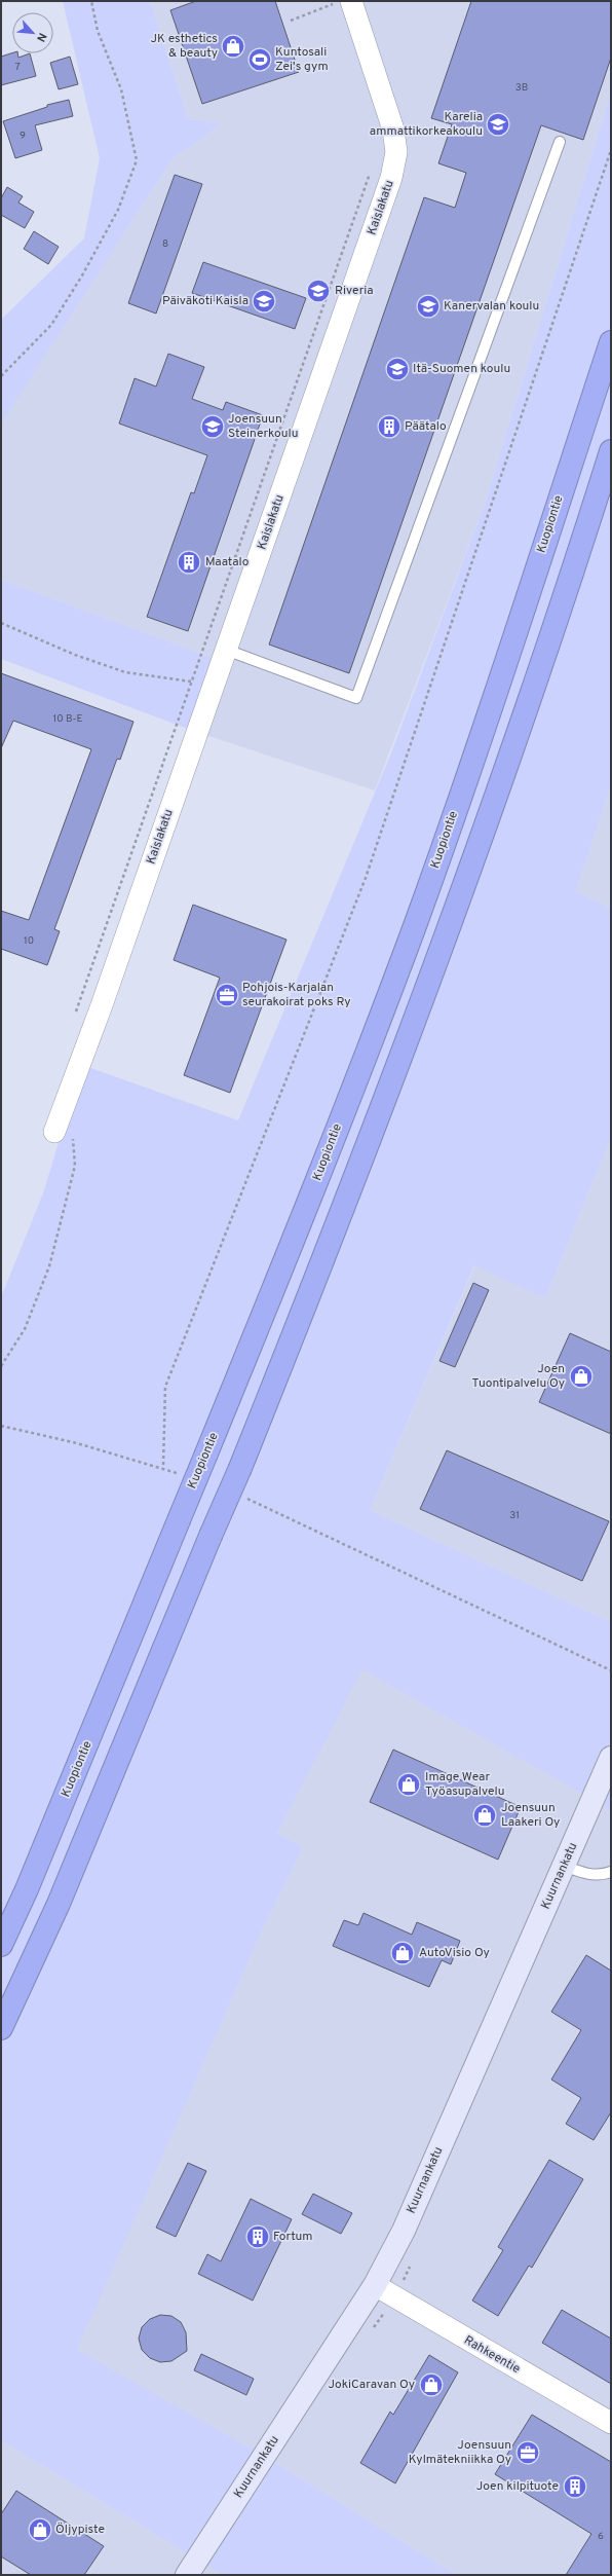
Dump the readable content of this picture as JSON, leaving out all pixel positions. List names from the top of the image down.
{
  "streets": {
    "highway": ["Kuopiontie"],
    "street": ["Kaislakatu", "Kuurnankatu", "Rahkeentie"]
  },
  "crossings": [
    ["Kuurnankatu", "Rahkeentie"]
  ],
  "places": {
    "shop": [
      "JK esthetics & beauty",
      "Joen Tuontipalvelu Oy",
      "Image Wear Työasupalvelu",
      "Joensuun Laakeri Oy",
      "AutoVisio Oy",
      "JokiCaravan Oy",
      "Öljypiste"
    ],
    "sports": ["Kuntosali Zei's gym"],
    "school or university": [
      "Karelia ammattikorkeakoulu",
      "Riveria",
      "Päiväkoti Kaisla",
      "Kanervalan koulu",
      "Itä-Suomen koulu",
      "Joensuun Steinerkoulu"
    ],
    "building": [
      "Päätalo",
      "Maatalo",
      "Fortum",
      "Joen kilpituote"
    ],
    "office": ["Pohjois-Karjalan seurakoirat poks Ry", "Joensuun Kylmätekniikka Oy"]
  },
  "house_numbers": [
    "7",
    "3B",
    "9",
    "8",
    "10 B-E",
    "10",
    "31",
    "6"
  ],
  "north": "bottom right"
}
